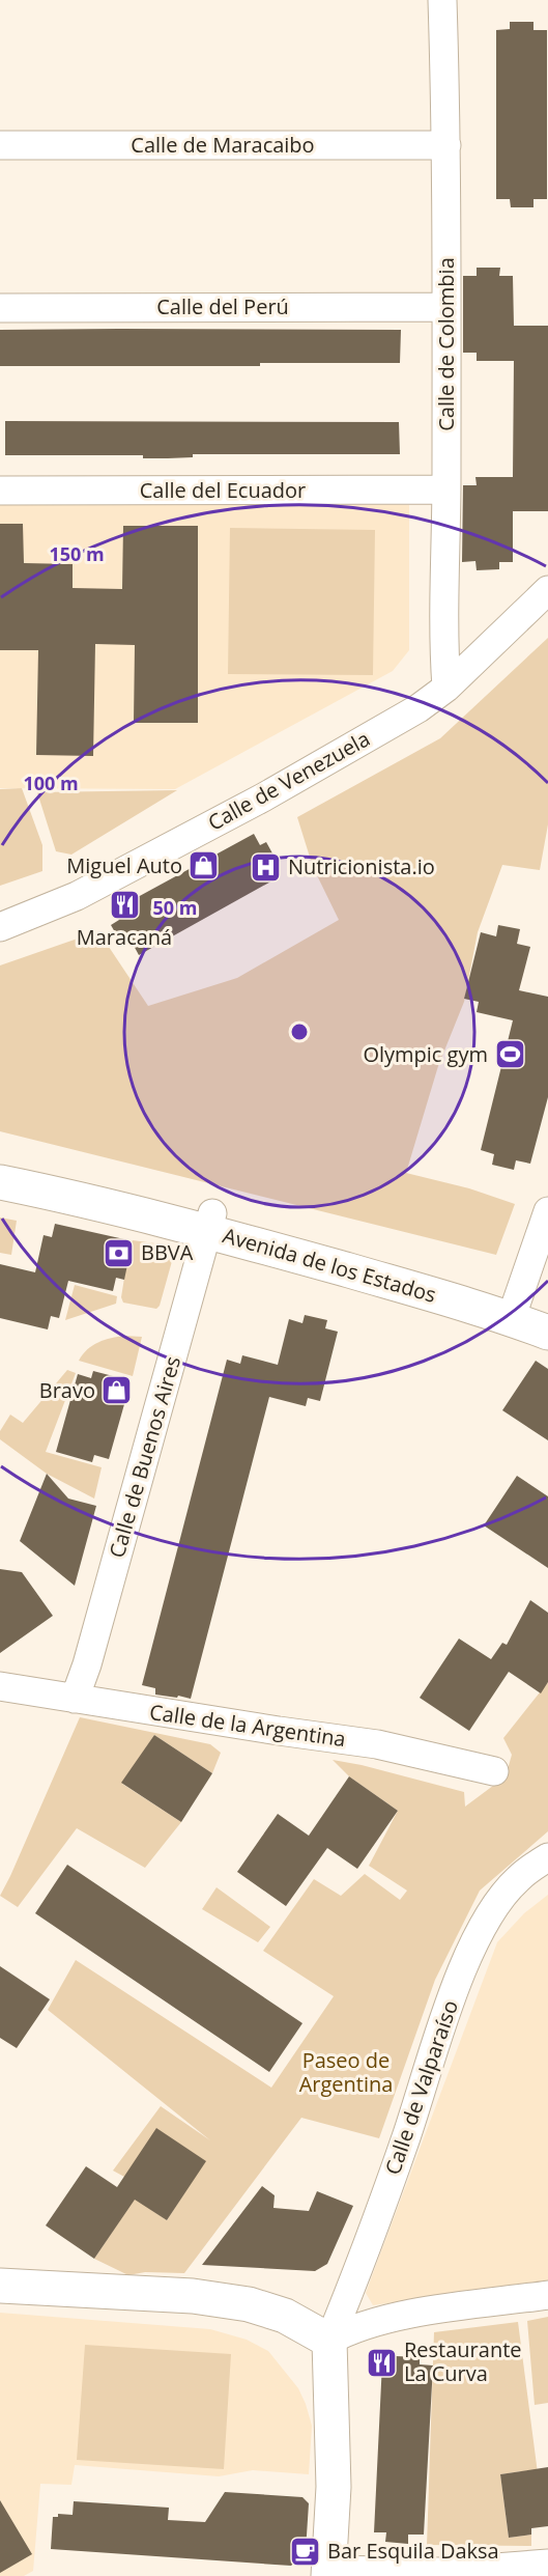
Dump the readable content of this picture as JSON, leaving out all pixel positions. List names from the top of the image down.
{
  "streets": {
    "street": [
      "Calle de Maracaibo",
      "Calle del Perú",
      "Calle de Colombia",
      "Calle del Ecuador",
      "Calle de Venezuela",
      "Avenida de los Estados",
      "Calle de Buenos Aires",
      "Calle de la Argentina",
      "Calle de Valparaíso"
    ]
  },
  "crossings": [
    ["Calle de Maracaibo", "Calle de Colombia"],
    ["Calle del Perú", "Calle de Colombia"],
    ["Calle de Colombia", "Calle del Ecuador"],
    ["Calle de Colombia", "Calle de Venezuela"],
    ["Avenida de los Estados", "Calle de Buenos Aires"],
    ["Calle de Buenos Aires", "Calle de la Argentina"]
  ],
  "parks": ["Paseo de Argentina"],
  "places": {
    "shop": ["Miguel Auto", "Bravo"],
    "hospital": ["Nutricionista.io"],
    "restaurant": ["Maracaná", "Restaurante La Curva"],
    "sports": ["Olympic gym"],
    "bank": ["BBVA"],
    "cafe": ["Bar Esquila Daksa"]
  },
  "rings": ["150 m", "100 m", "50 m"]
}
